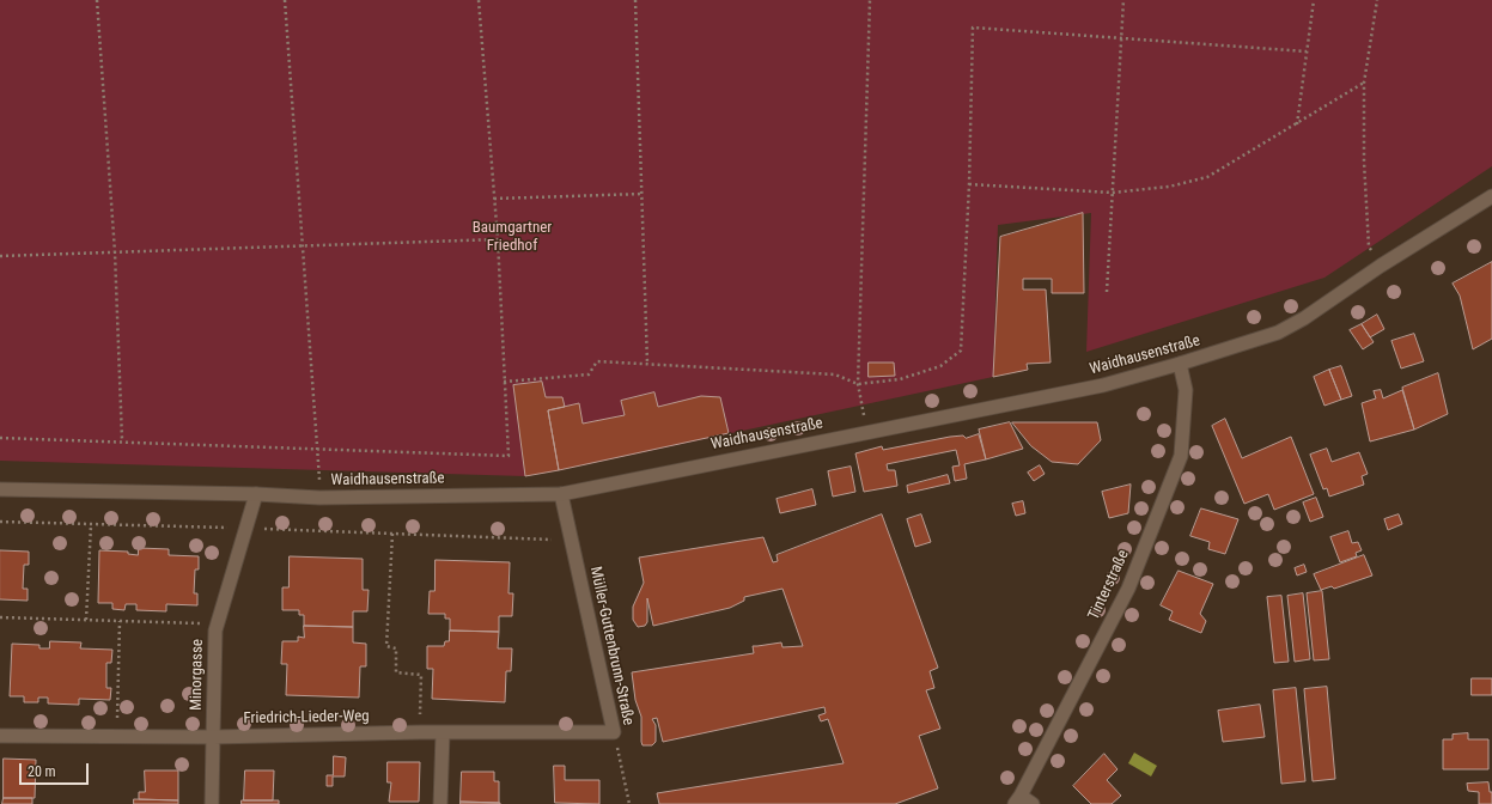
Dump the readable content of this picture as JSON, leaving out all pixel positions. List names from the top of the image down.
{
  "streets": {
    "street": [
      "Waidhausenstraße",
      "Tinterstraße",
      "Müller-Guttenbrunn-Straße",
      "Minorgasse",
      "Friedrich-Lieder-Weg"
    ]
  },
  "crossings": [
    ["Waidhausenstraße", "Tinterstraße"],
    ["Waidhausenstraße", "Müller-Guttenbrunn-Straße"],
    ["Waidhausenstraße", "Minorgasse"],
    ["Müller-Guttenbrunn-Straße", "Friedrich-Lieder-Weg"],
    ["Minorgasse", "Friedrich-Lieder-Weg"]
  ],
  "parks": ["Baumgartner Friedhof"],
  "scale_bar": "20 m"
}
